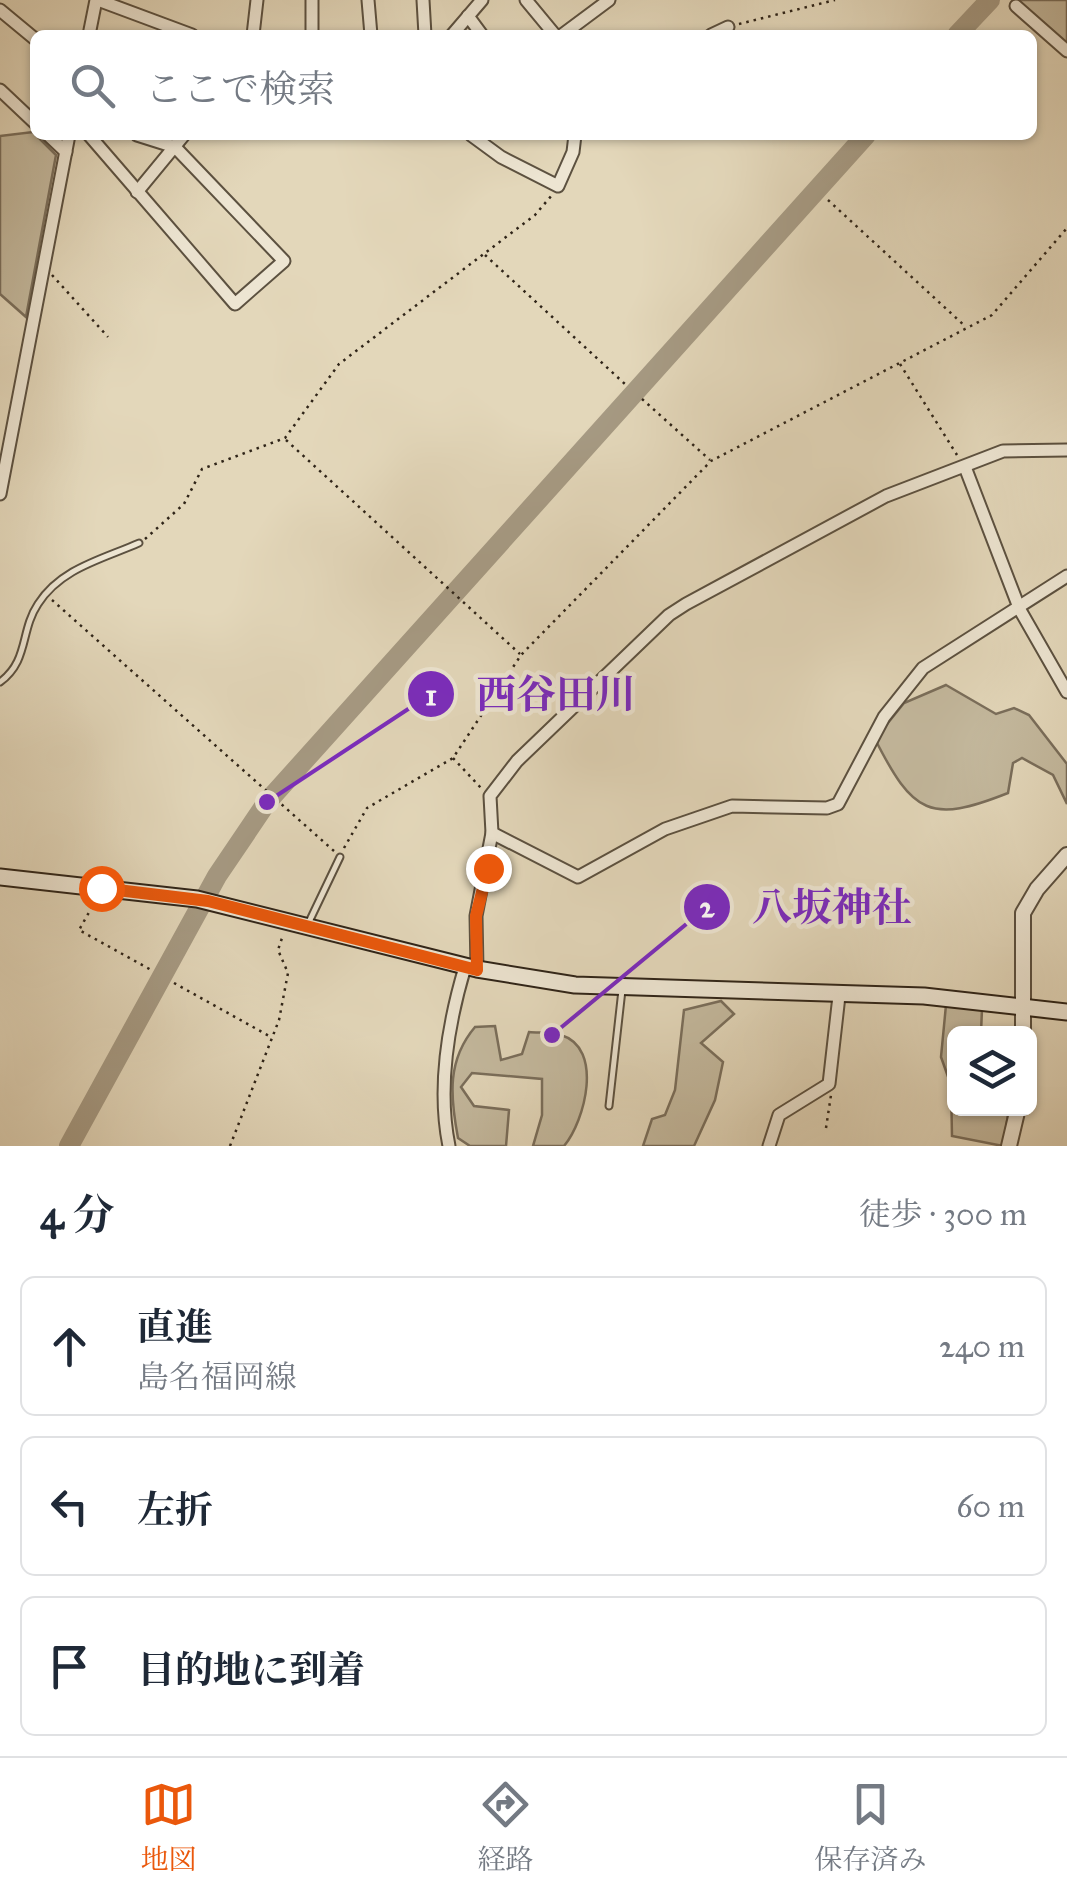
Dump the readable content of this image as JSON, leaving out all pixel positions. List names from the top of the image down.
{
  "places": ["西谷田川", "八坂神社"],
  "page": {
    "search": "ここで検索",
    "heading": ["4 分", "徒歩 · 300 m"],
    "list": [
      ["直進", "島名福岡線", "240 m"],
      ["左折", "60 m"],
      "目的地に到着"
    ],
    "nav": ["地図", "経路", "保存済み"]
  }
}
